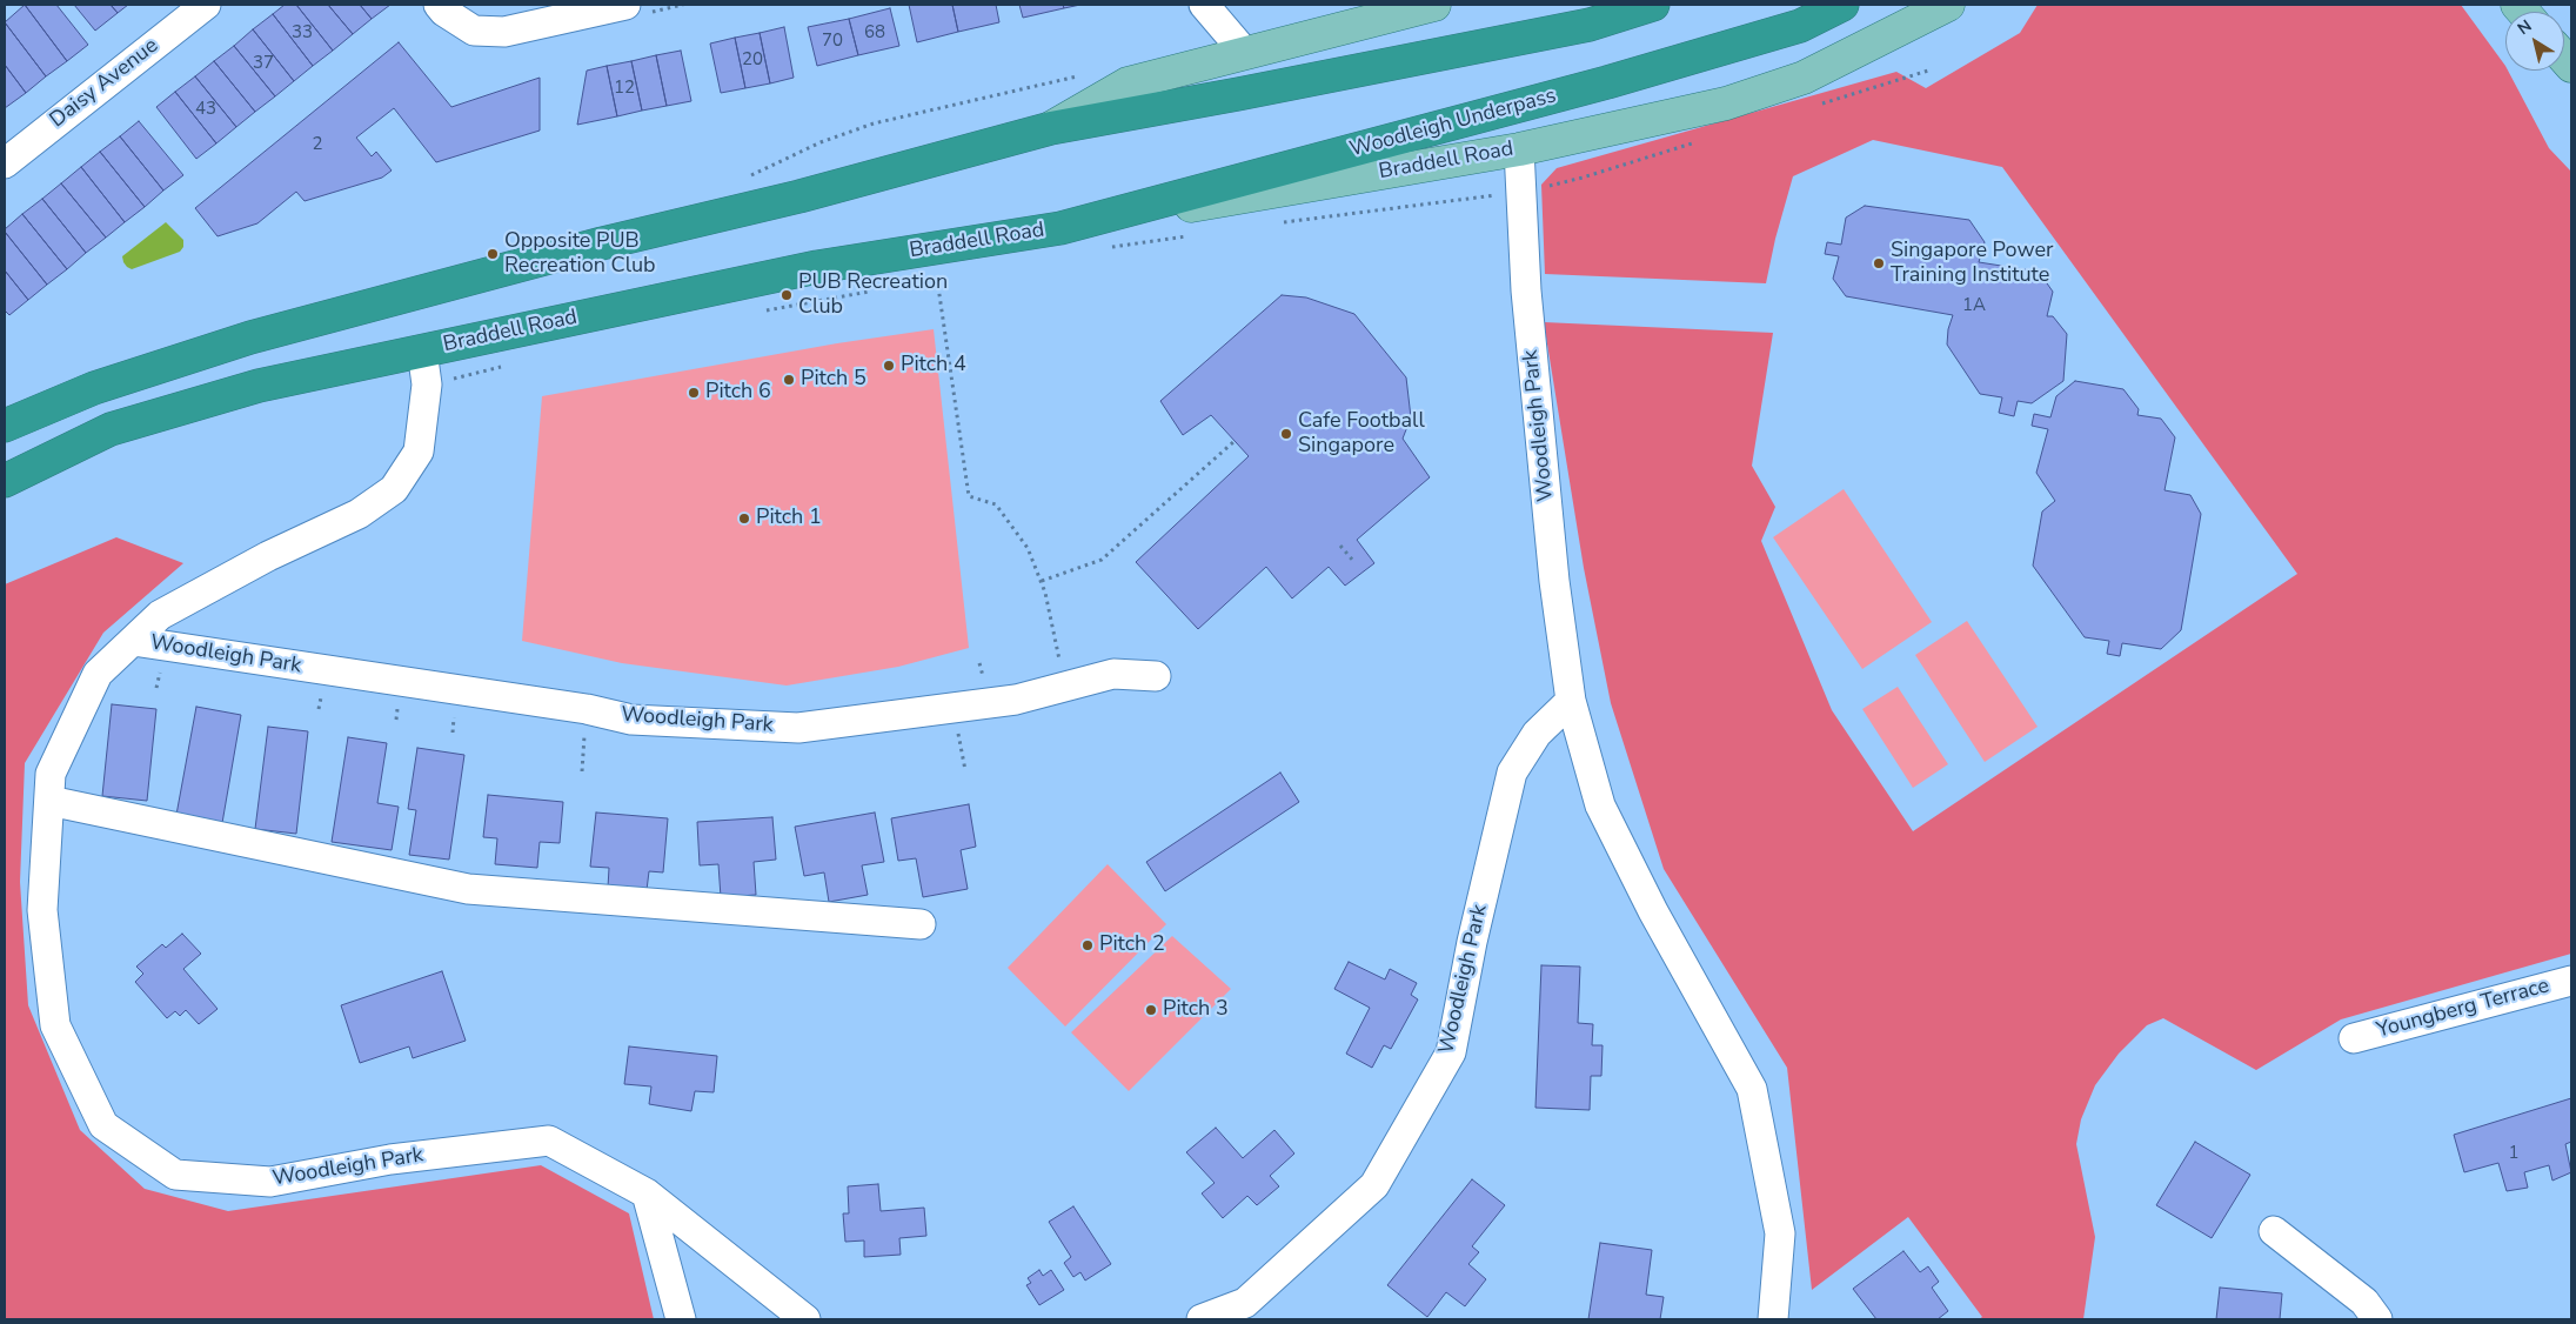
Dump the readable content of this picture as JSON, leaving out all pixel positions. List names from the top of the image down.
{
  "streets": {
    "highway": ["Woodleigh Underpass", "Braddell Road"],
    "street": ["Daisy Avenue", "Woodleigh Park", "Youngberg Terrace"]
  },
  "crossings": [
    ["Woodleigh Underpass", "Braddell Road"],
    ["Braddell Road", "Woodleigh Park"]
  ],
  "places": [
    "Opposite PUB Recreation Club",
    "Singapore Power Training Institute",
    "PUB Recreation Club",
    "Pitch 4",
    "Pitch 5",
    "Pitch 6",
    "Cafe Football Singapore",
    "Pitch 1",
    "Pitch 2",
    "Pitch 3"
  ],
  "house_numbers": [
    "33",
    "68",
    "70",
    "20",
    "37",
    "12",
    "43",
    "2",
    "1A",
    "1"
  ],
  "north": "top left"
}
